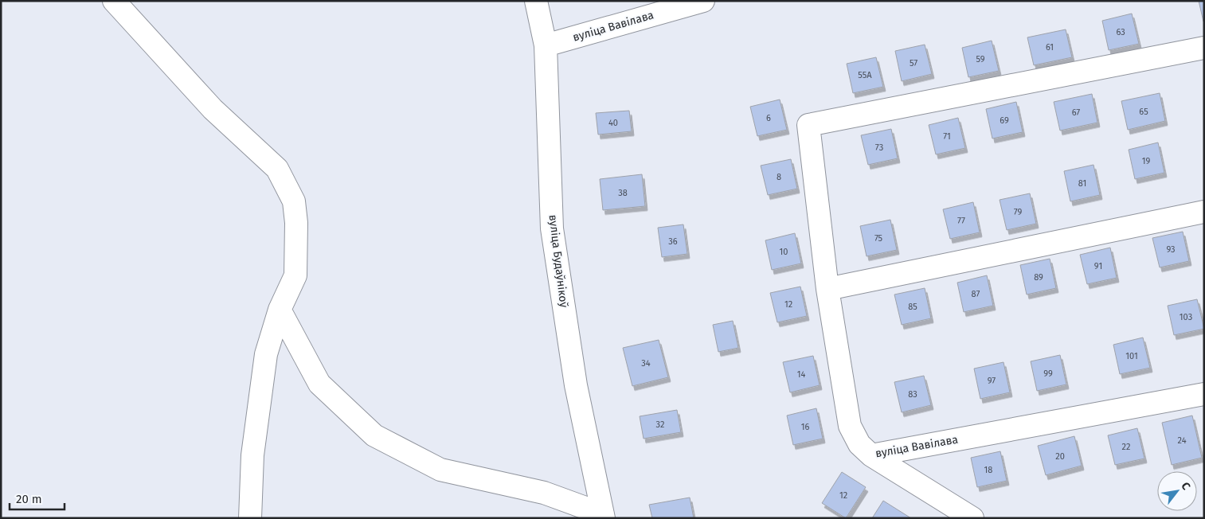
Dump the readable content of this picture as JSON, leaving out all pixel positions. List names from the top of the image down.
{
  "streets": {
    "street": ["вуліца Вавілава", "вуліца Будаўнікоў"]
  },
  "crossings": [
    ["вуліца Вавілава", "вуліца Будаўнікоў"]
  ],
  "house_numbers": [
    "63",
    "61",
    "59",
    "57",
    "55А",
    "65",
    "67",
    "6",
    "69",
    "40",
    "71",
    "73",
    "19",
    "8",
    "81",
    "38",
    "79",
    "77",
    "75",
    "36",
    "93",
    "10",
    "91",
    "89",
    "87",
    "12",
    "85",
    "103",
    "101",
    "34",
    "99",
    "14",
    "97",
    "83",
    "32",
    "16",
    "24",
    "22",
    "20",
    "18",
    "12"
  ],
  "scale_bar": "20 m",
  "north": "top right"
}
